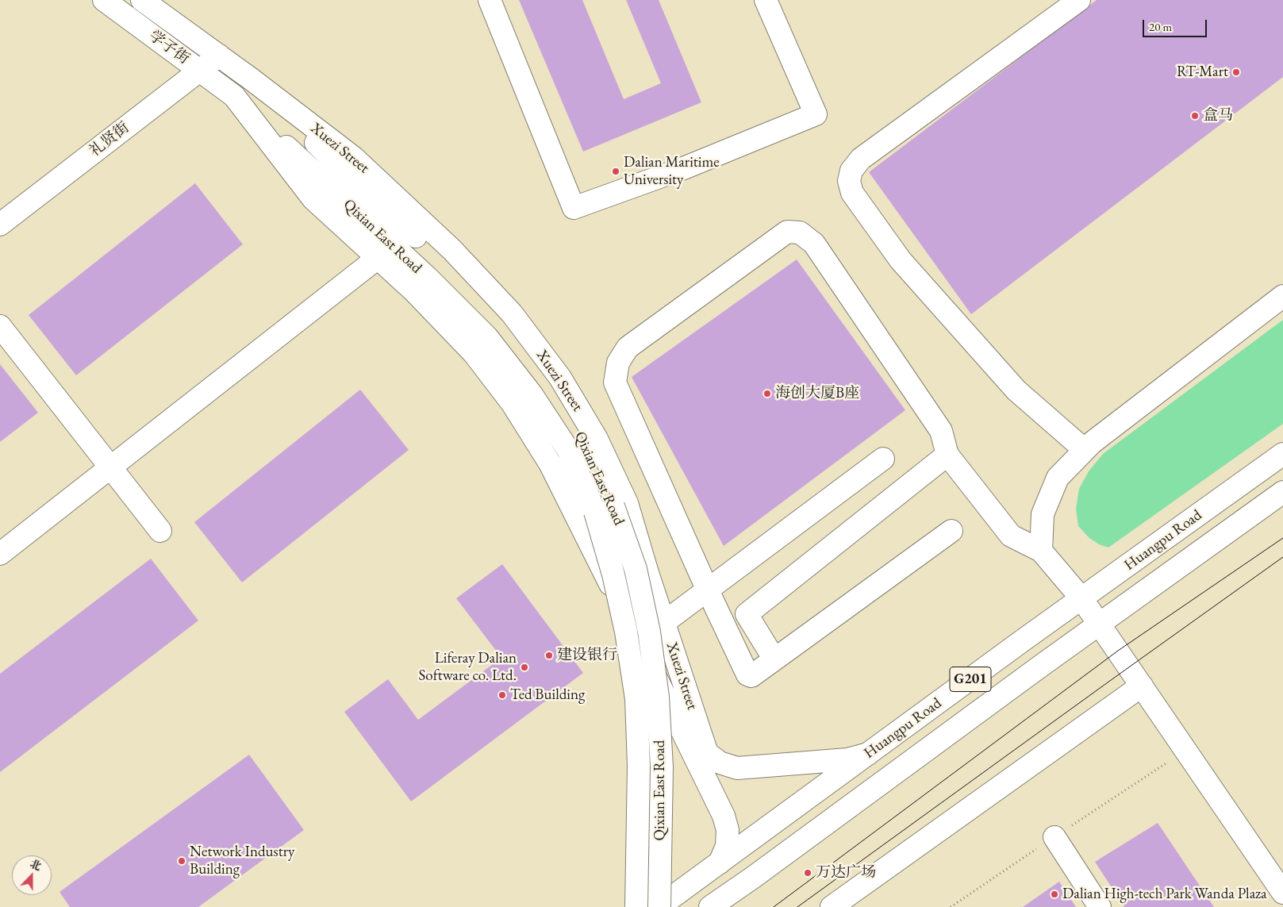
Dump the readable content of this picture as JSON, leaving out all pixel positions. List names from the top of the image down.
{
  "streets": {
    "main road": [
      "学子街",
      "礼贤街",
      "Xuezi Street",
      "Qixian East Road",
      "Huangpu Road",
      "G201"
    ]
  },
  "crossings": [
    ["学子街", "礼贤街"],
    ["学子街", "Xuezi Street"],
    ["学子街", "Qixian East Road"],
    ["礼贤街", "Xuezi Street"],
    ["Xuezi Street", "Qixian East Road"],
    ["Xuezi Street", "Huangpu Road"],
    ["Qixian East Road", "Huangpu Road"]
  ],
  "places": [
    "RT-Mart",
    "盒马",
    "Dalian Maritime University",
    "海创大厦B座",
    "建设银行",
    "Liferay Dalian Software co. Ltd.",
    "Ted Building",
    "Network Industry Building",
    "万达广场",
    "Dalian High-tech Park Wanda Plaza"
  ],
  "scale_bar": "20 m",
  "north": "top"
}
